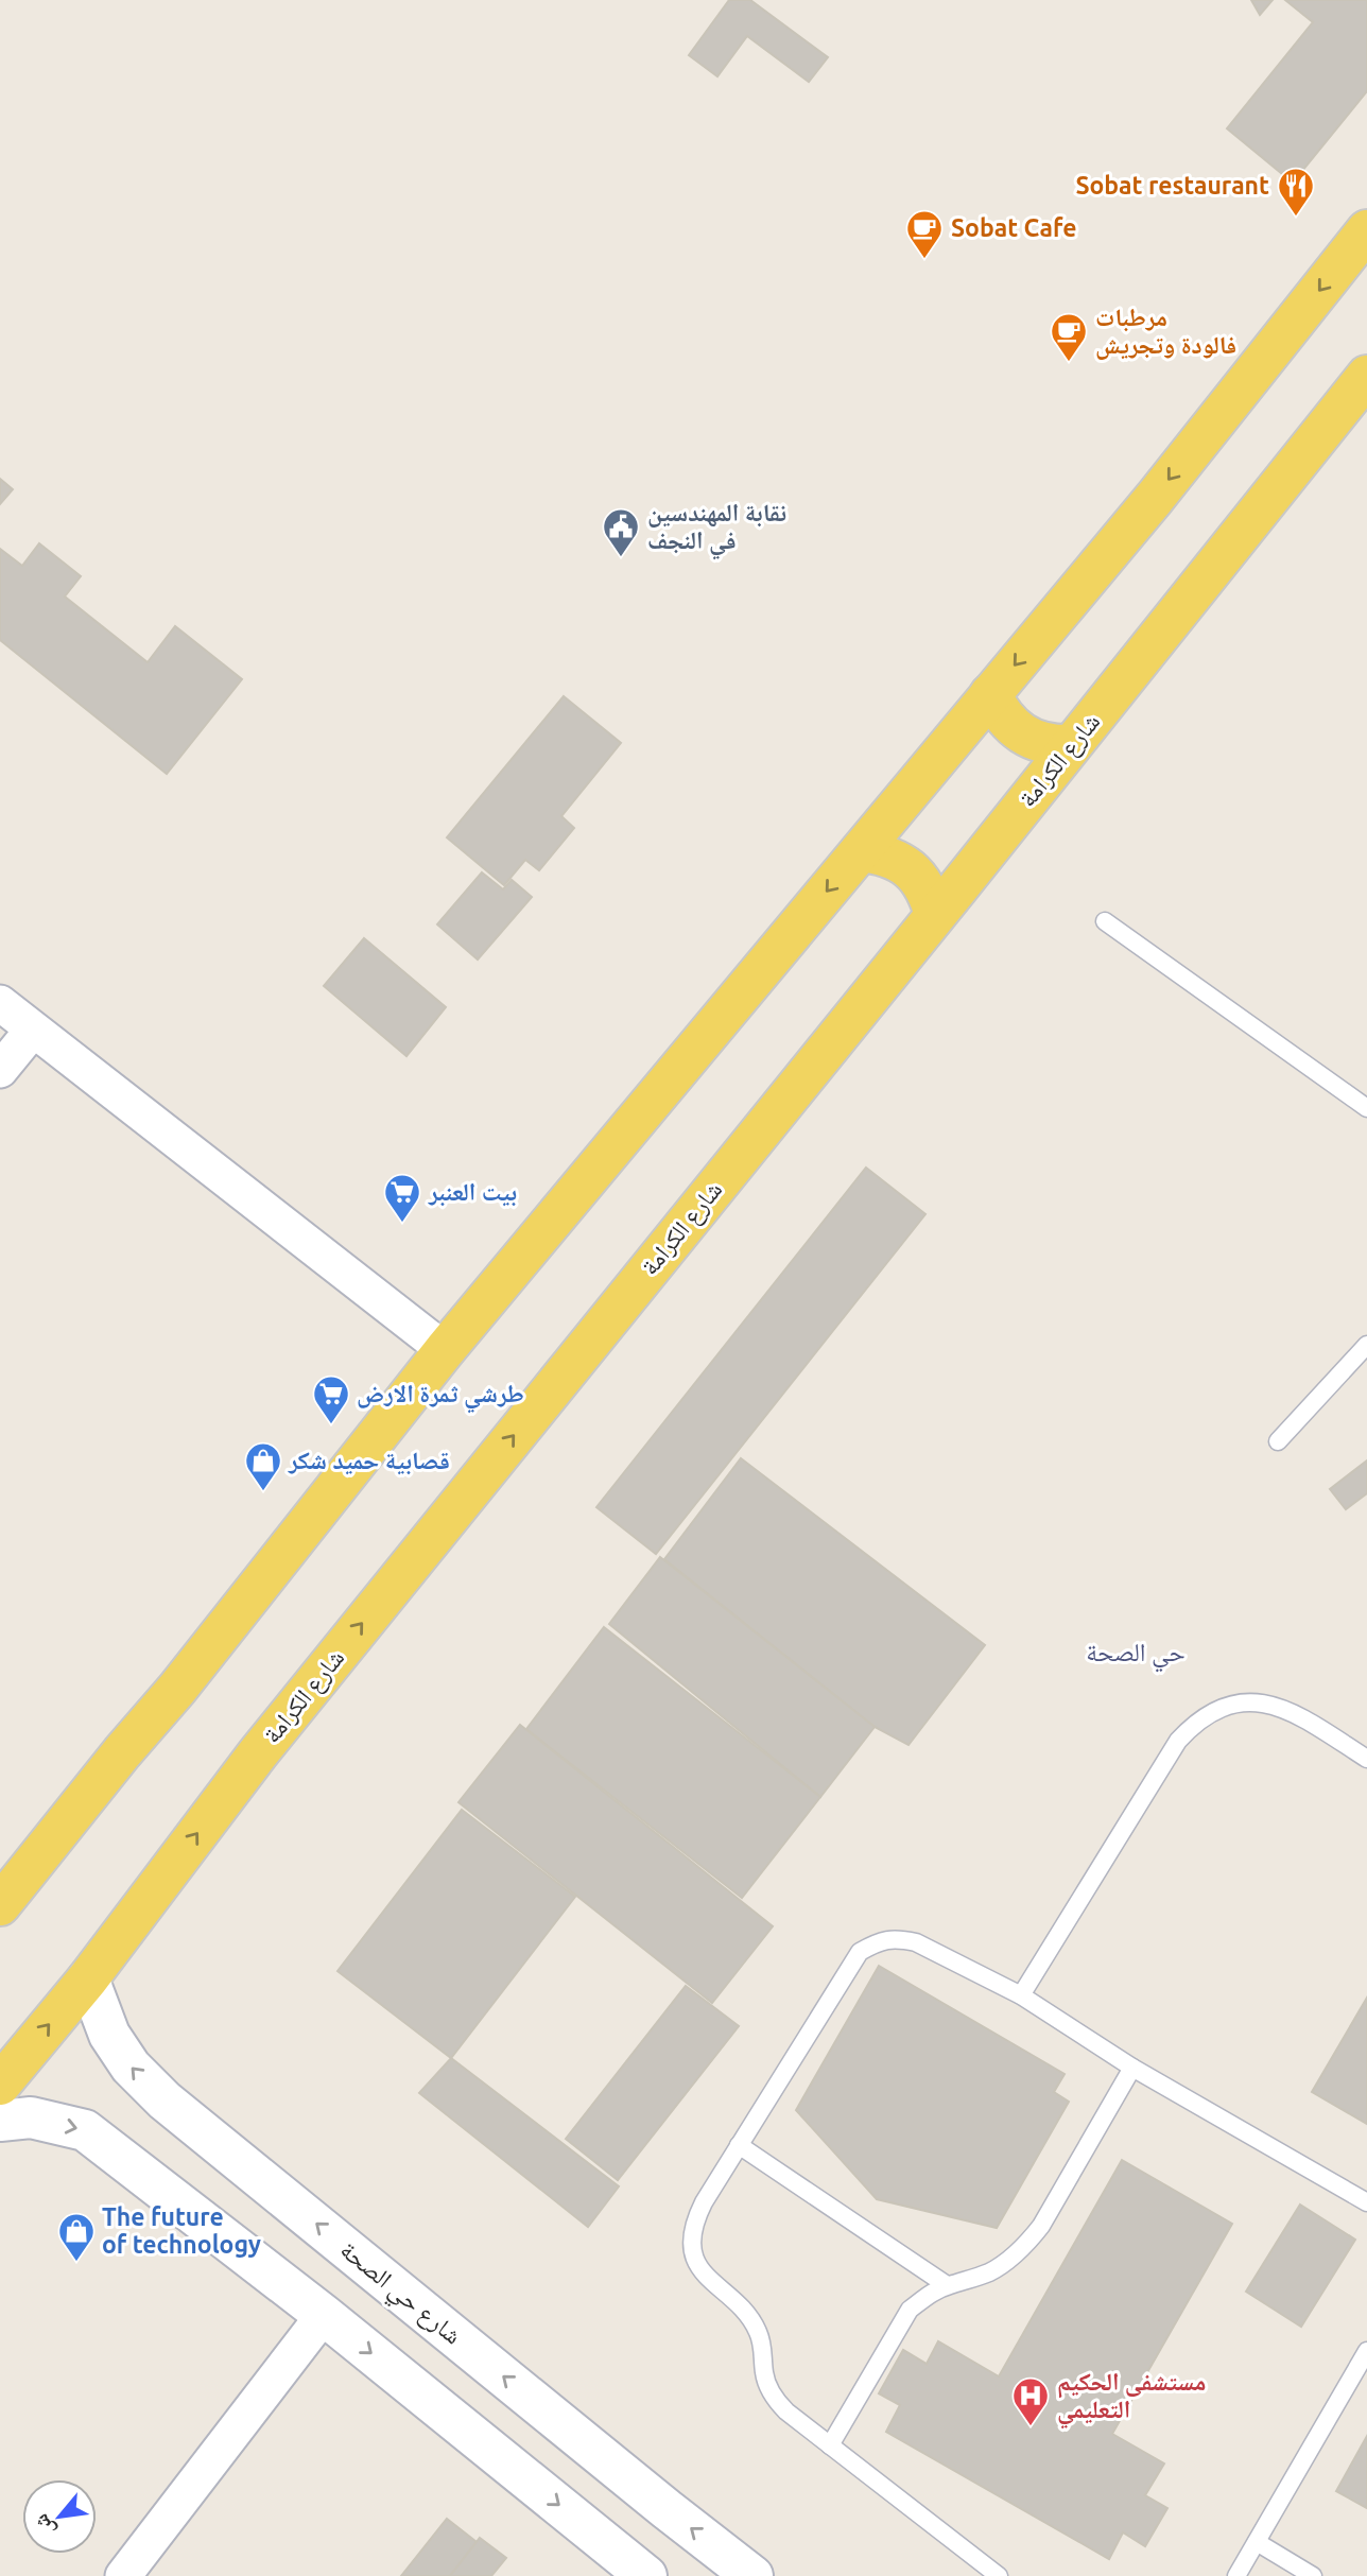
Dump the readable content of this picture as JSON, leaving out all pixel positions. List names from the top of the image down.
{
  "streets": {
    "main road": ["شارع الكرامة", "شارع حي الصحة"]
  },
  "crossings": [
    ["شارع الكرامة", "شارع حي الصحة"]
  ],
  "districts": ["حي الصحة"],
  "places": {
    "restaurant": ["Sobat restaurant"],
    "cafe": ["Sobat Cafe", "مرطبات فالودة وتجريش"],
    "public building": ["نقابة المهندسين في النجف"],
    "supermarket": ["بيت العنبر", "طرشي ثمرة الارض"],
    "shop": ["قصابية حميد شكر", "The future of technology"],
    "hospital": ["مستشفى الحكيم التعليمي"]
  },
  "north": "bottom left"
}
